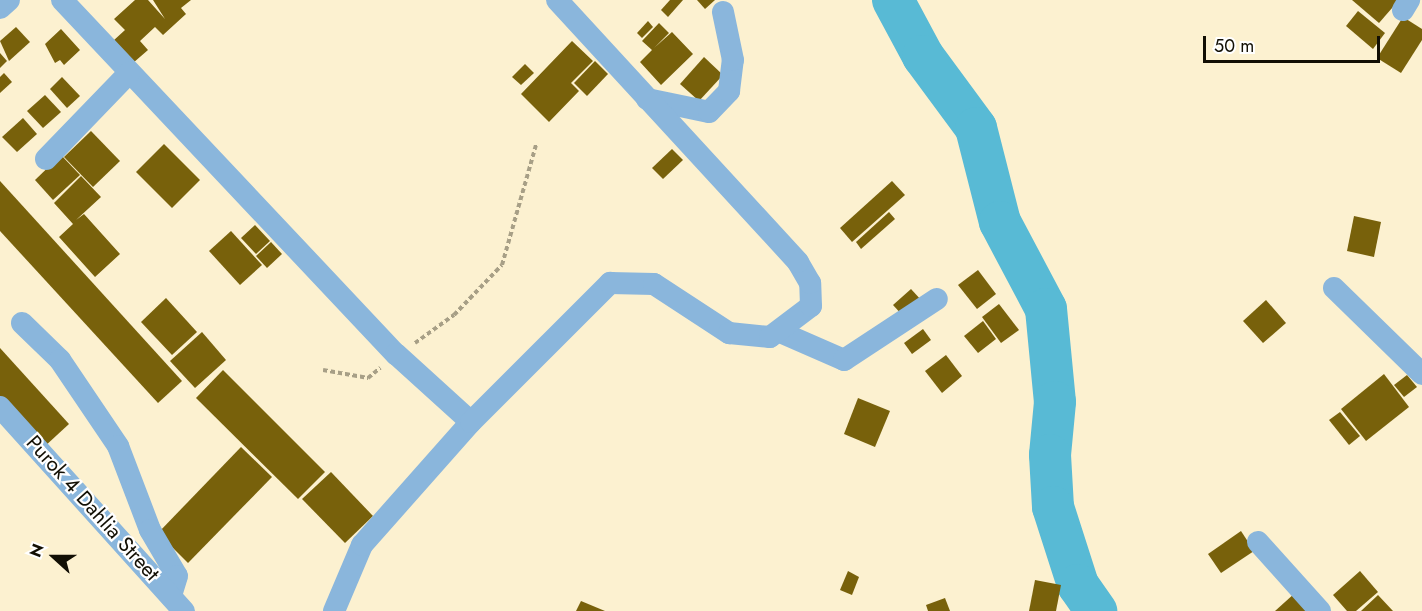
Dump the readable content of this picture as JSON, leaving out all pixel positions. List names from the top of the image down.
{
  "streets": {
    "street": ["Purok 4 Dahlia Street"]
  },
  "scale_bar": "50 m",
  "north": "left"
}
